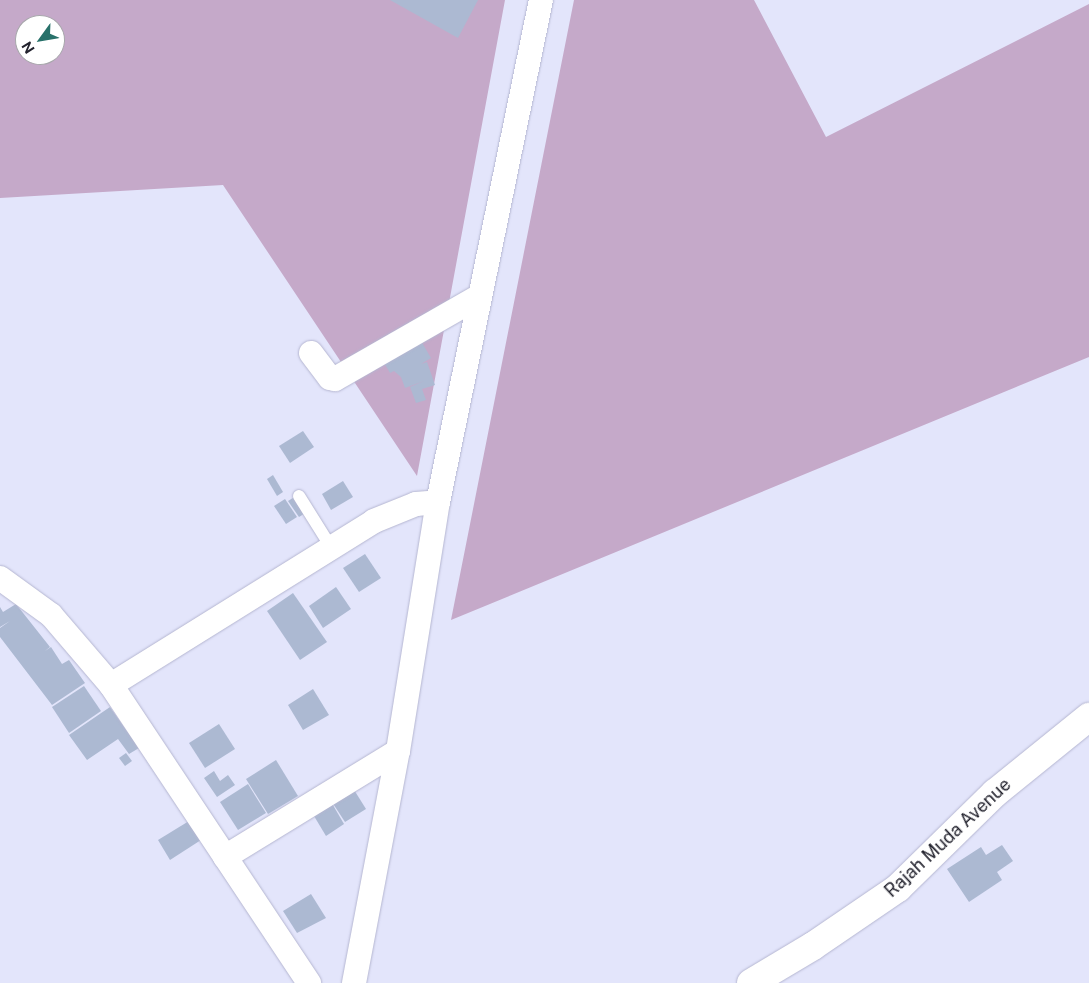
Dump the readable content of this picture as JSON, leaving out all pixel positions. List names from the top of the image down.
{
  "streets": {
    "street": ["Rajah Muda Avenue"]
  },
  "north": "bottom left"
}
